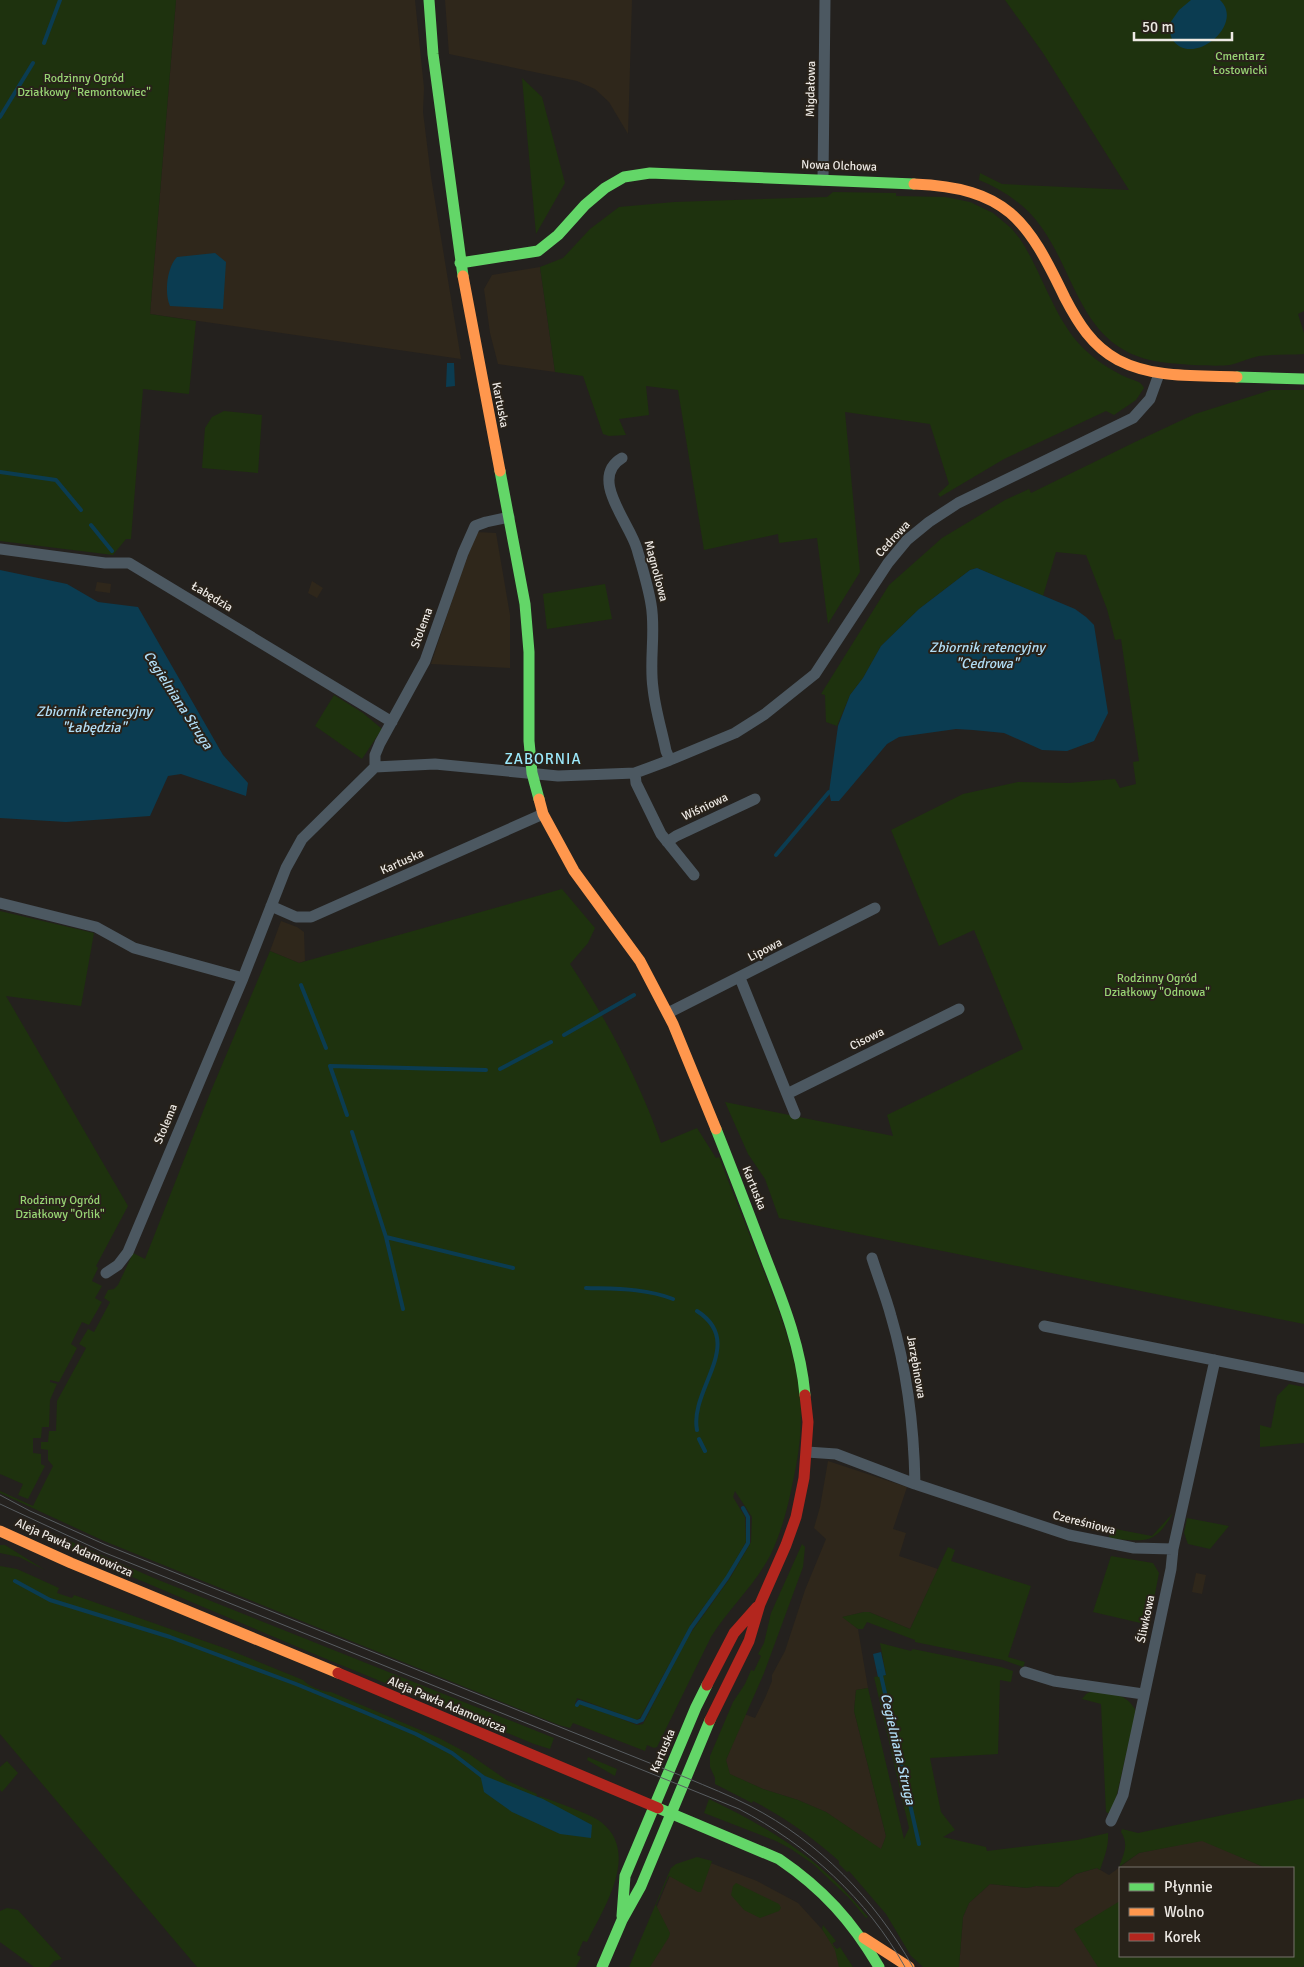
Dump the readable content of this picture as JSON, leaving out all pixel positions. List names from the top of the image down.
{
  "streets": {
    "street": [
      "Migdałowa",
      "Nowa Olchowa",
      "Kartuska",
      "Cedrowa",
      "Magnoliowa",
      "Łabędzia",
      "Stolema",
      "Wiśniowa",
      "Lipowa",
      "Cisowa",
      "Jarzębinowa",
      "Czereśniowa",
      "Aleja Pawła Adamowicza",
      "Śliwkowa"
    ]
  },
  "crossings": [
    ["Migdałowa", "Nowa Olchowa"],
    ["Nowa Olchowa", "Kartuska"],
    ["Nowa Olchowa", "Cedrowa"],
    ["Kartuska", "Cedrowa"],
    ["Kartuska", "Stolema"],
    ["Kartuska", "Lipowa"],
    ["Kartuska", "Czereśniowa"],
    ["Kartuska", "Aleja Pawła Adamowicza"],
    ["Cedrowa", "Magnoliowa"],
    ["Łabędzia", "Stolema"],
    ["Jarzębinowa", "Czereśniowa"],
    ["Czereśniowa", "Śliwkowa"]
  ],
  "districts": ["ZABORNIA"],
  "water": ["Zbiornik retencyjny \"Cedrowa\"", "Cegielniana Struga", "Zbiornik retencyjny \"Łabędzia\""],
  "parks": [
    "Cmentarz Łostowicki",
    "Rodzinny Ogród Działkowy \"Remontowiec\"",
    "Rodzinny Ogród Działkowy \"Odnowa\"",
    "Rodzinny Ogród Działkowy \"Orlik\""
  ],
  "legend": ["Płynnie", "Wolno", "Korek"],
  "scale_bar": "50 m"
}
